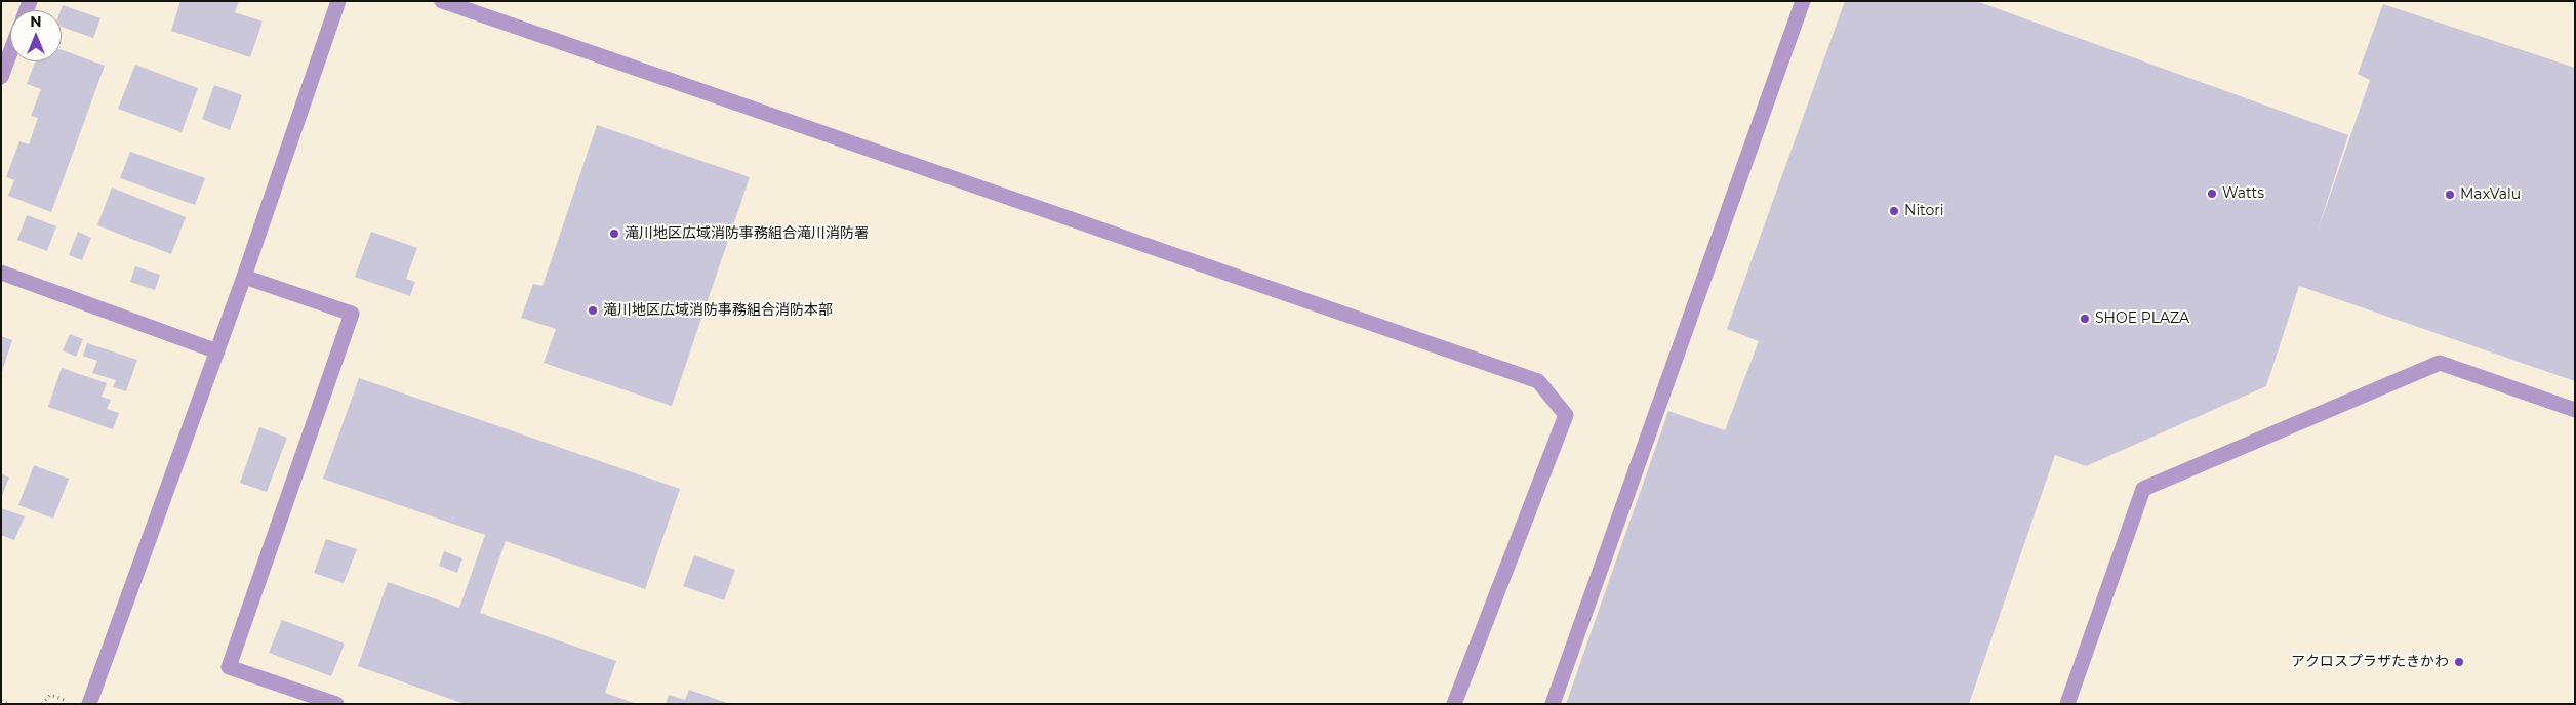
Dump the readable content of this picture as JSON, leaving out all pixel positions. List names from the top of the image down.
{
  "places": [
    "Watts",
    "MaxValu",
    "Nitori",
    "滝川地区広域消防事務組合滝川消防署",
    "滝川地区広域消防事務組合消防本部",
    "SHOE PLAZA",
    "アクロスプラザたきかわ"
  ],
  "north": "top"
}
